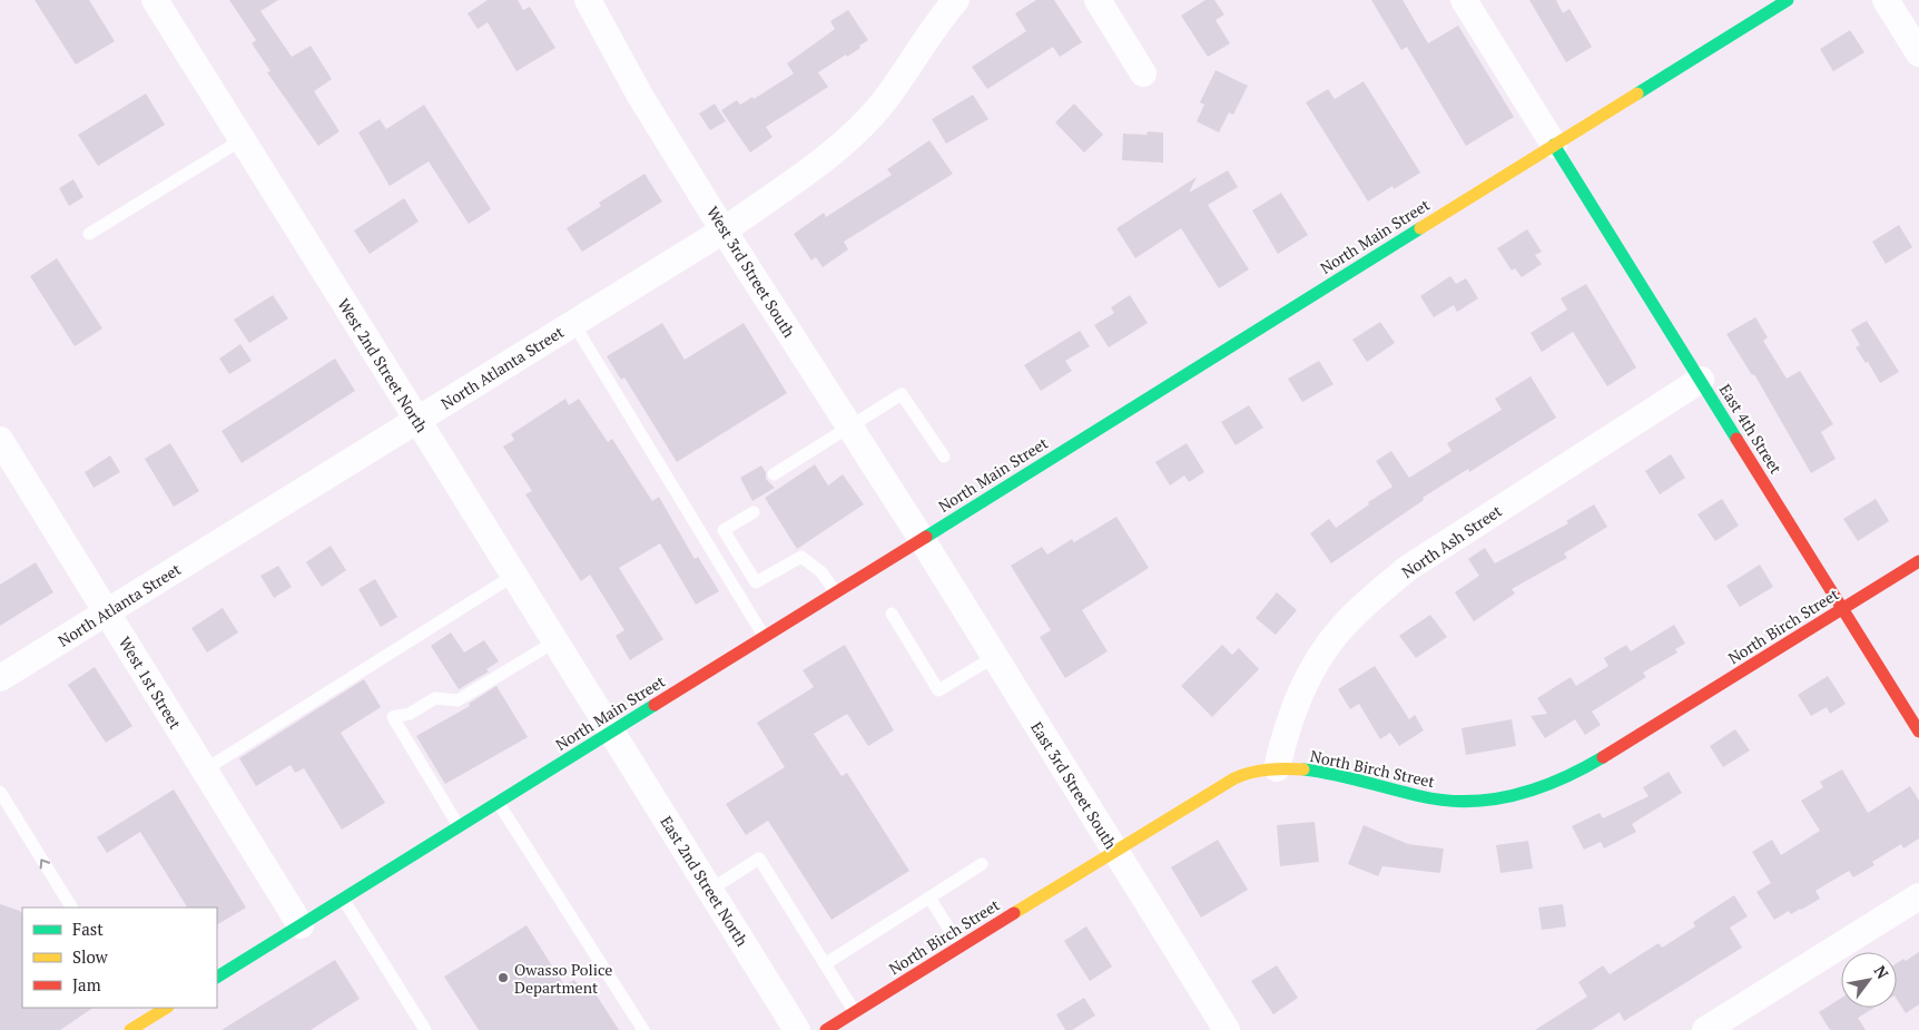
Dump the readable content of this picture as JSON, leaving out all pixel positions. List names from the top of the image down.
{
  "streets": {
    "street": [
      "North Main Street",
      "West 3rd Street South",
      "West 2nd Street North",
      "North Atlanta Street",
      "East 4th Street",
      "North Ash Street",
      "North Birch Street",
      "West 1st Street",
      "East 3rd Street South",
      "East 2nd Street North"
    ]
  },
  "crossings": [
    ["North Main Street", "West 3rd Street South"],
    ["North Main Street", "West 2nd Street North"],
    ["North Main Street", "East 4th Street"],
    ["North Main Street", "West 1st Street"],
    ["North Main Street", "East 3rd Street South"],
    ["North Main Street", "East 2nd Street North"],
    ["West 3rd Street South", "North Atlanta Street"],
    ["West 3rd Street South", "East 3rd Street South"],
    ["West 2nd Street North", "North Atlanta Street"],
    ["West 2nd Street North", "East 2nd Street North"],
    ["North Atlanta Street", "West 1st Street"],
    ["East 4th Street", "North Ash Street"],
    ["East 4th Street", "North Birch Street"],
    ["North Ash Street", "North Birch Street"],
    ["North Birch Street", "East 3rd Street South"]
  ],
  "places": ["Owasso Police Department"],
  "legend": ["Fast", "Slow", "Jam"],
  "north": "top right"
}
